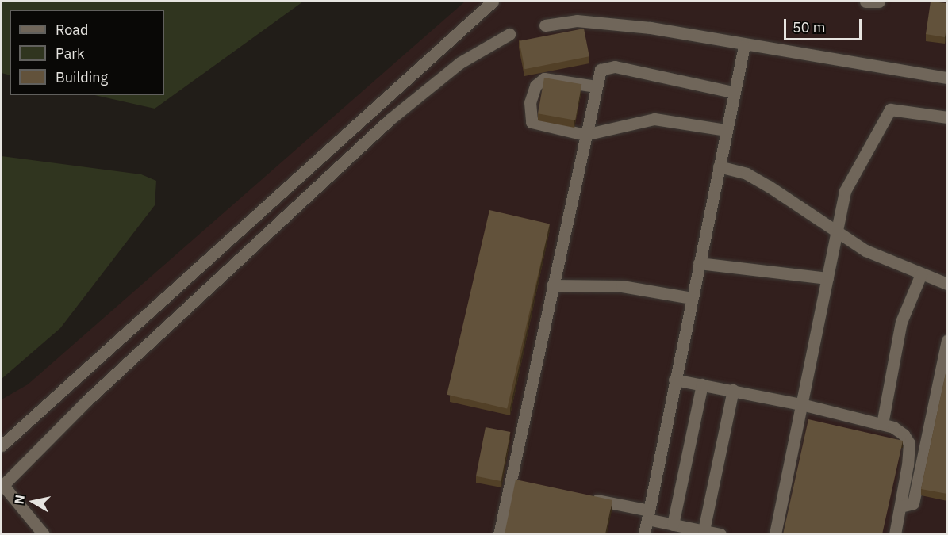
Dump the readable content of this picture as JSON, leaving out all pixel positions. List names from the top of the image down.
{
  "legend": ["Road", "Park", "Building"],
  "scale_bar": "50 m",
  "north": "left"
}
